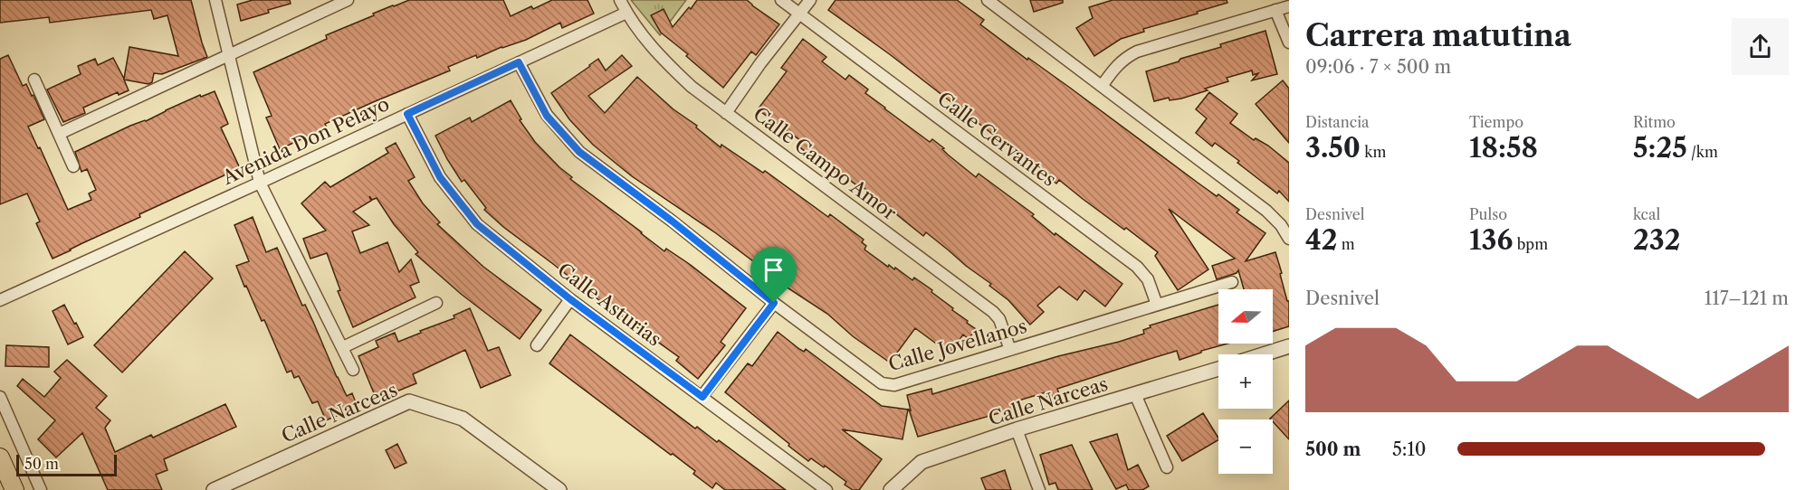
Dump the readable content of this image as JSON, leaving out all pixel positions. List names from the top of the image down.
{
  "streets": {
    "street": [
      "Calle Cervantes",
      "Avenida Don Pelayo",
      "Calle Campo Amor",
      "Calle Asturias",
      "Calle Jovellanos",
      "Calle Narceas"
    ]
  },
  "crossings": [
    ["Calle Cervantes", "Calle Jovellanos"],
    ["Avenida Don Pelayo", "Calle Campo Amor"],
    ["Avenida Don Pelayo", "Calle Asturias"],
    ["Avenida Don Pelayo", "Calle Jovellanos"],
    ["Calle Campo Amor", "Calle Jovellanos"]
  ],
  "scale_bar": "50 m",
  "north": "left",
  "page": {
    "heading": ["Carrera matutina", "09:06 · 7 × 500 m"],
    "stats": [
      ["Distancia", "3.50 km"],
      ["Tiempo", "18:58"],
      ["Ritmo", "5:25 /km"],
      ["Desnivel", "42 m"],
      ["Pulso", "136 bpm"],
      ["kcal", "232"]
    ],
    "chart": ["Desnivel", "117–121 m"],
    "map_buttons": ["+", "−"],
    "list": [
      {
        "name": "500 m",
        "note": "5:10"
      }
    ],
    "scale": "50 m"
  }
}
